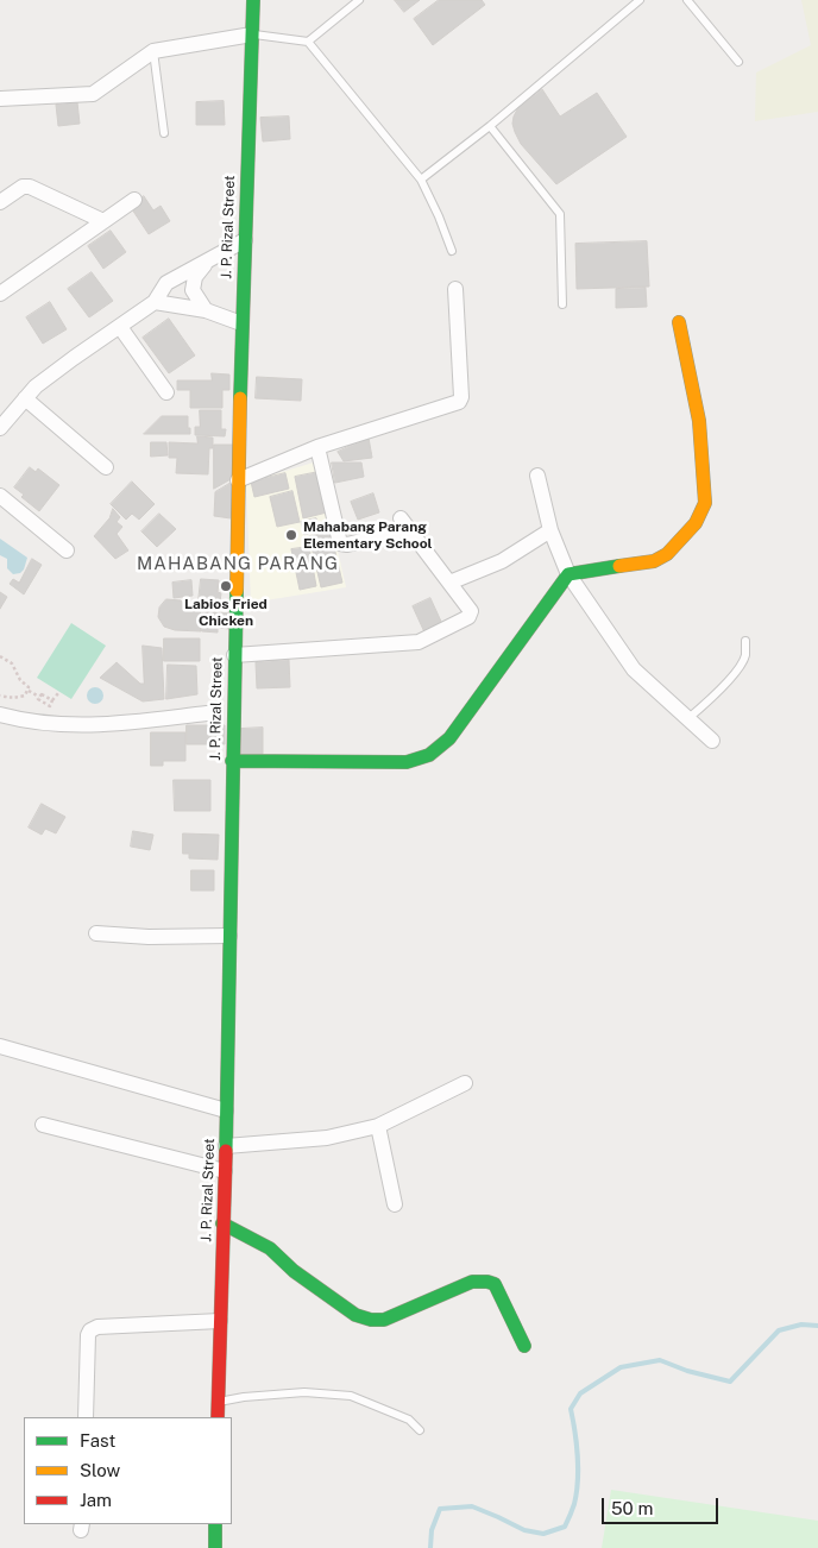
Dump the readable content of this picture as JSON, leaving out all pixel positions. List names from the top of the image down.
{
  "streets": {
    "main road": ["J. P. Rizal Street"]
  },
  "districts": ["MAHABANG PARANG"],
  "places": ["Mahabang Parang Elementary School", "Labios Fried Chicken"],
  "legend": ["Fast", "Slow", "Jam"],
  "scale_bar": "50 m"
}
